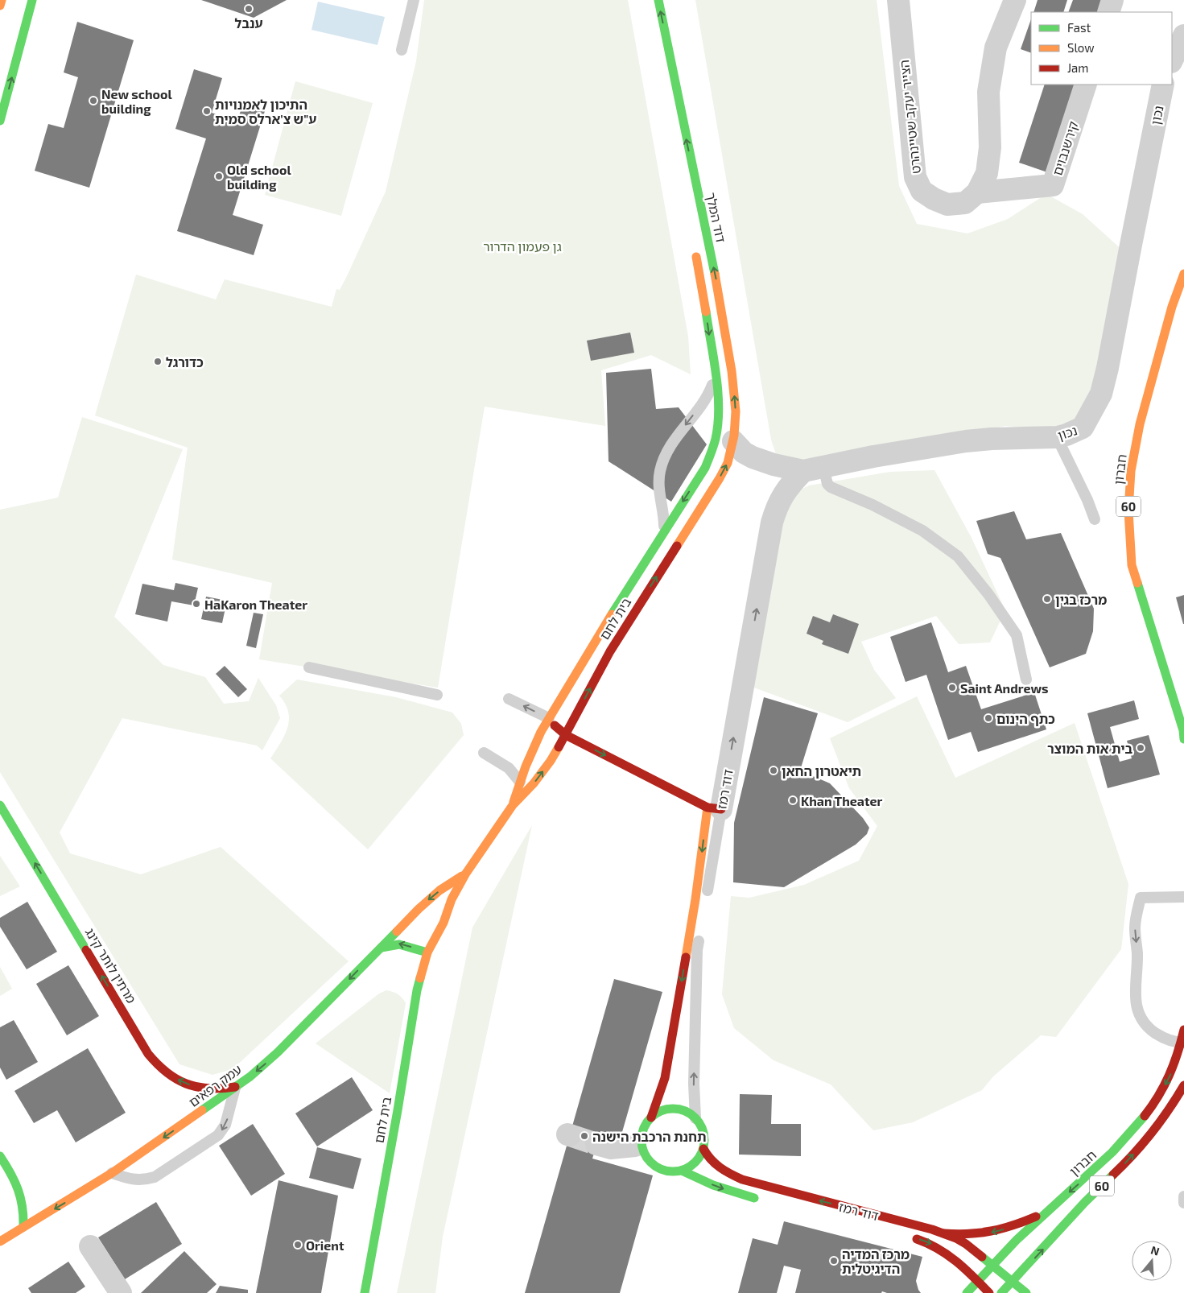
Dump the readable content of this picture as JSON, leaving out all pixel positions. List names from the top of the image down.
{
  "streets": {
    "main road": [
      "דוד המלך",
      "חברון",
      "60",
      "בית לחם",
      "דוד רמז",
      "מרתין לותר קינג",
      "עמק רפאים"
    ],
    "street": ["נכון", "הצייר יעקב שטיינהרט", "קירשנבוים"]
  },
  "crossings": [
    ["נכון", "דוד המלך"],
    ["נכון", "בית לחם"],
    ["נכון", "דוד רמז"],
    ["הצייר יעקב שטיינהרט", "קירשנבוים"],
    ["דוד המלך", "בית לחם"],
    ["חברון", "דוד רמז"],
    ["60", "דוד רמז"],
    ["בית לחם", "עמק רפאים"],
    ["מרתין לותר קינג", "עמק רפאים"]
  ],
  "one_way": ["מרתין לותר קינג", "עמק רפאים"],
  "parks": ["גן פעמון הדרור"],
  "places": [
    "ענבל",
    "New school building",
    "התיכון לאמנויות ע\"ש צ'ארלס סמית",
    "Old school building",
    "כדורגל",
    "מרכז בגין",
    "HaKaron Theater",
    "Saint Andrews",
    "כתף הינום",
    "בית אות המוצר",
    "תיאטרון החאן",
    "Khan Theater",
    "תחנת הרכבת הישנה",
    "Orient",
    "מרכז המדיה הדיגיטלית"
  ],
  "legend": ["Fast", "Slow", "Jam"],
  "north": "top"
}
